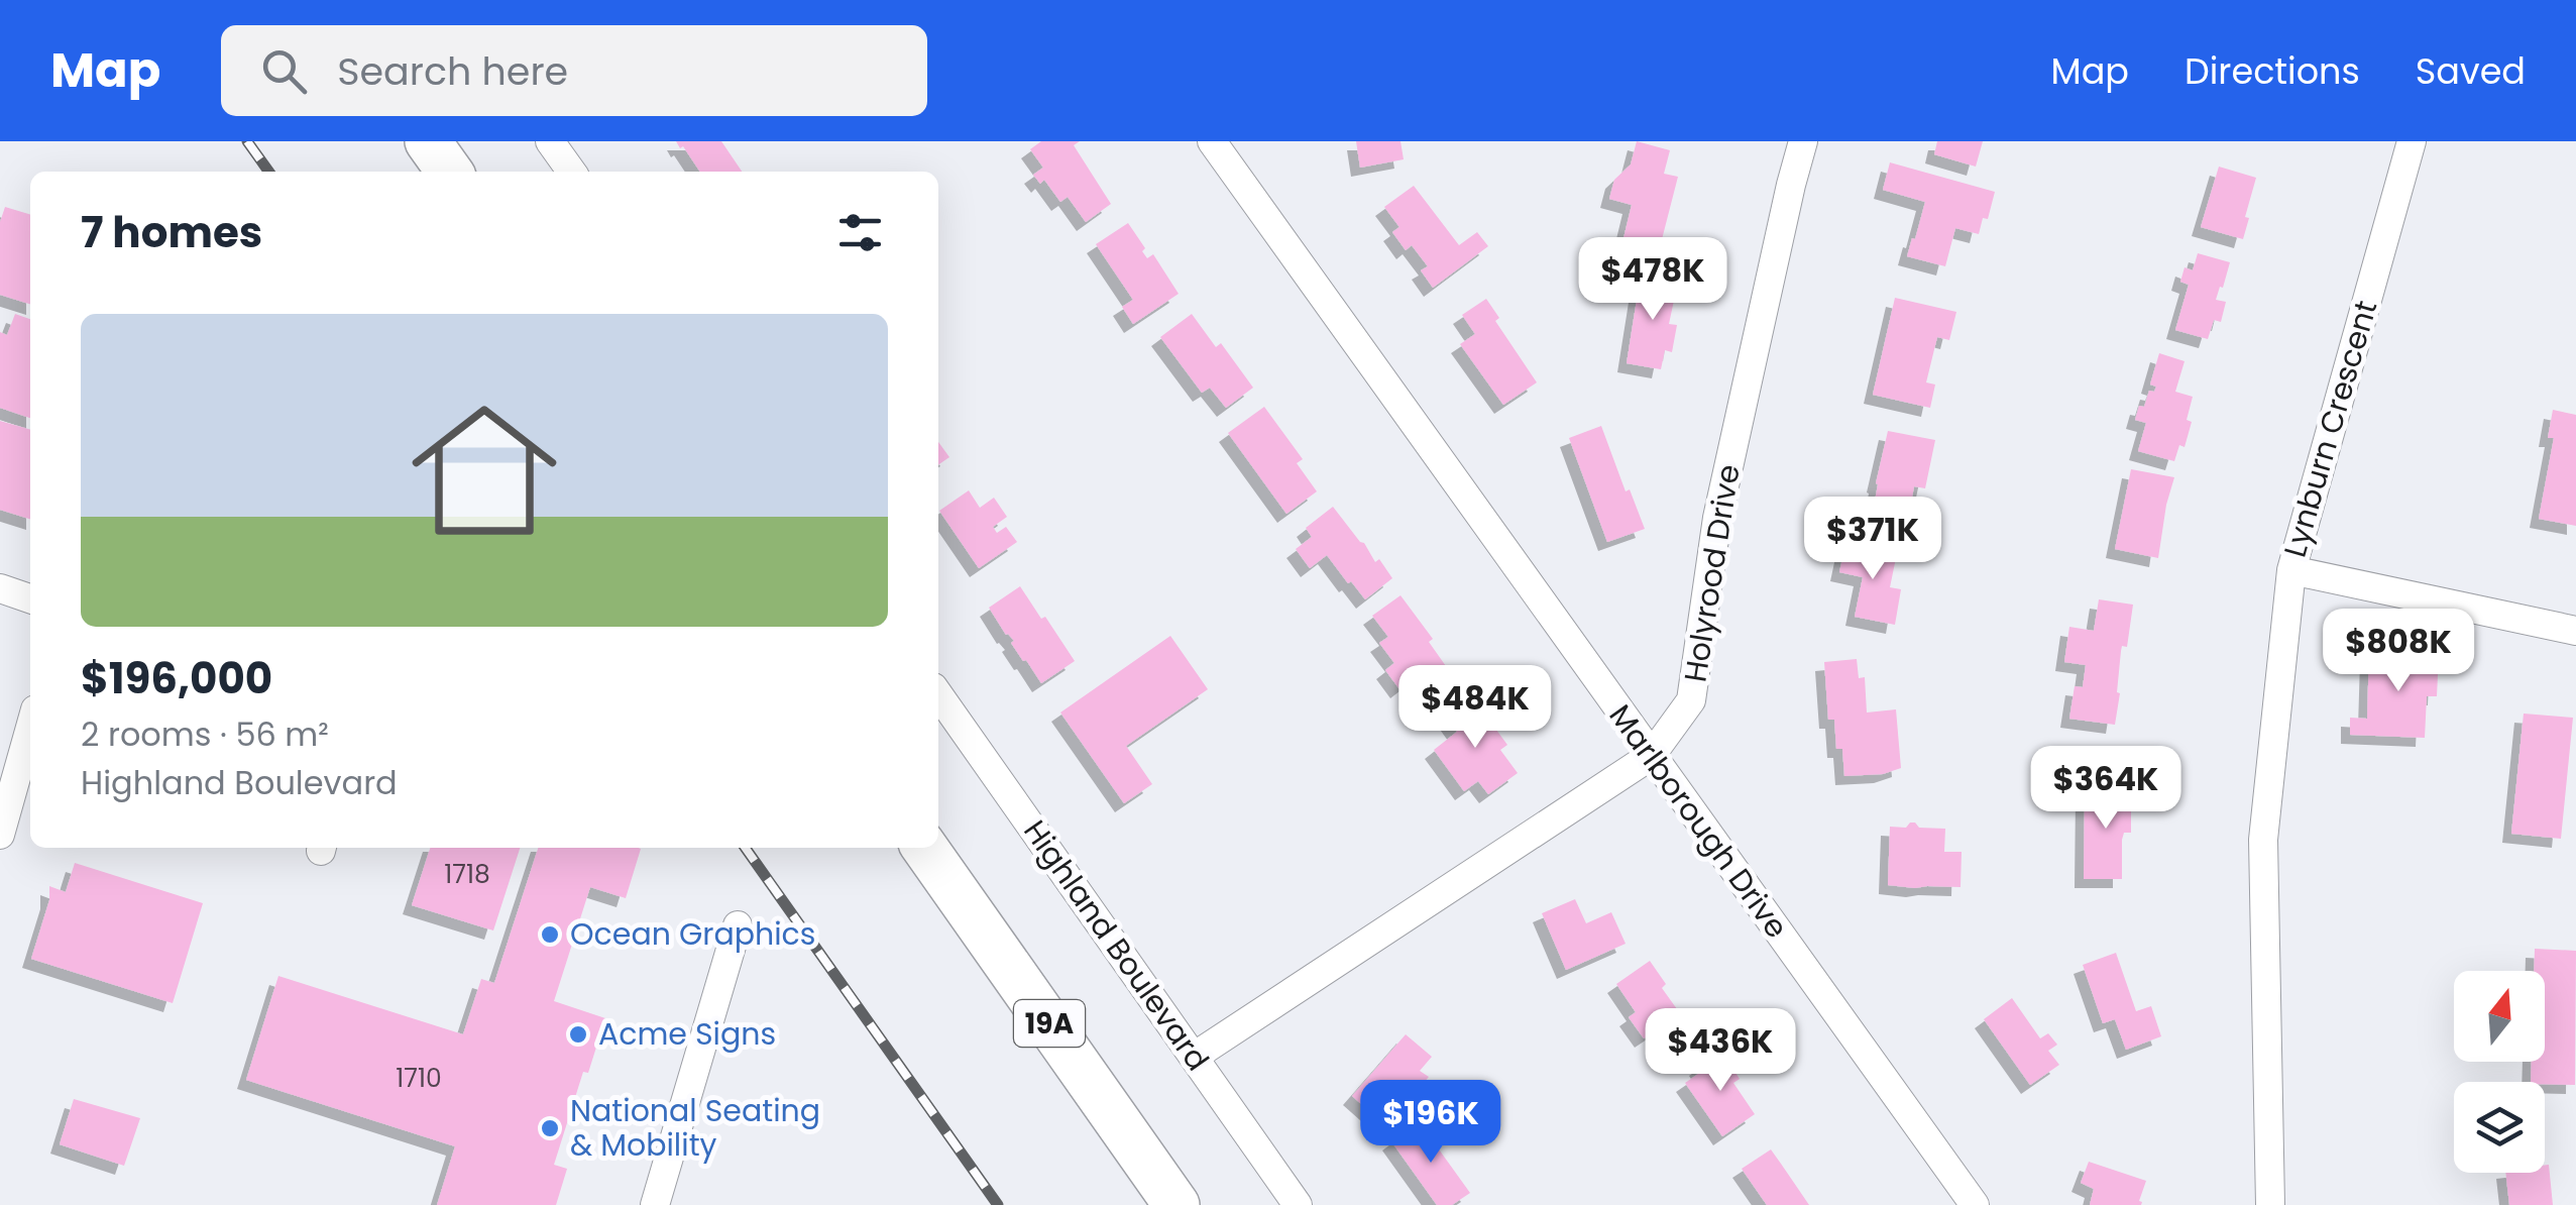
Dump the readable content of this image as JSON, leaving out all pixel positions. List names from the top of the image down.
{
  "streets": {
    "main road": ["19A"],
    "street": [
      "Lynburn Crescent",
      "Holyrood Drive",
      "Marlborough Drive",
      "Highland Boulevard"
    ]
  },
  "crossings": [
    ["Holyrood Drive", "Marlborough Drive"],
    ["Holyrood Drive", "Highland Boulevard"]
  ],
  "places": ["Ocean Graphics", "Acme Signs", "National Seating & Mobility"],
  "house_numbers": ["1718", "1710"],
  "north": "top",
  "page": {
    "header": "Map",
    "search": "Search here",
    "nav": ["Map", "Directions", "Saved"],
    "heading": "7 homes",
    "price": [
      "$478K",
      "$371K",
      "$808K",
      "$484K",
      "$364K",
      "$436K",
      "$196K"
    ],
    "list": [
      {
        "name": "$196,000",
        "note": "2 rooms · 56 m² · Highland Boulevard"
      }
    ]
  }
}
